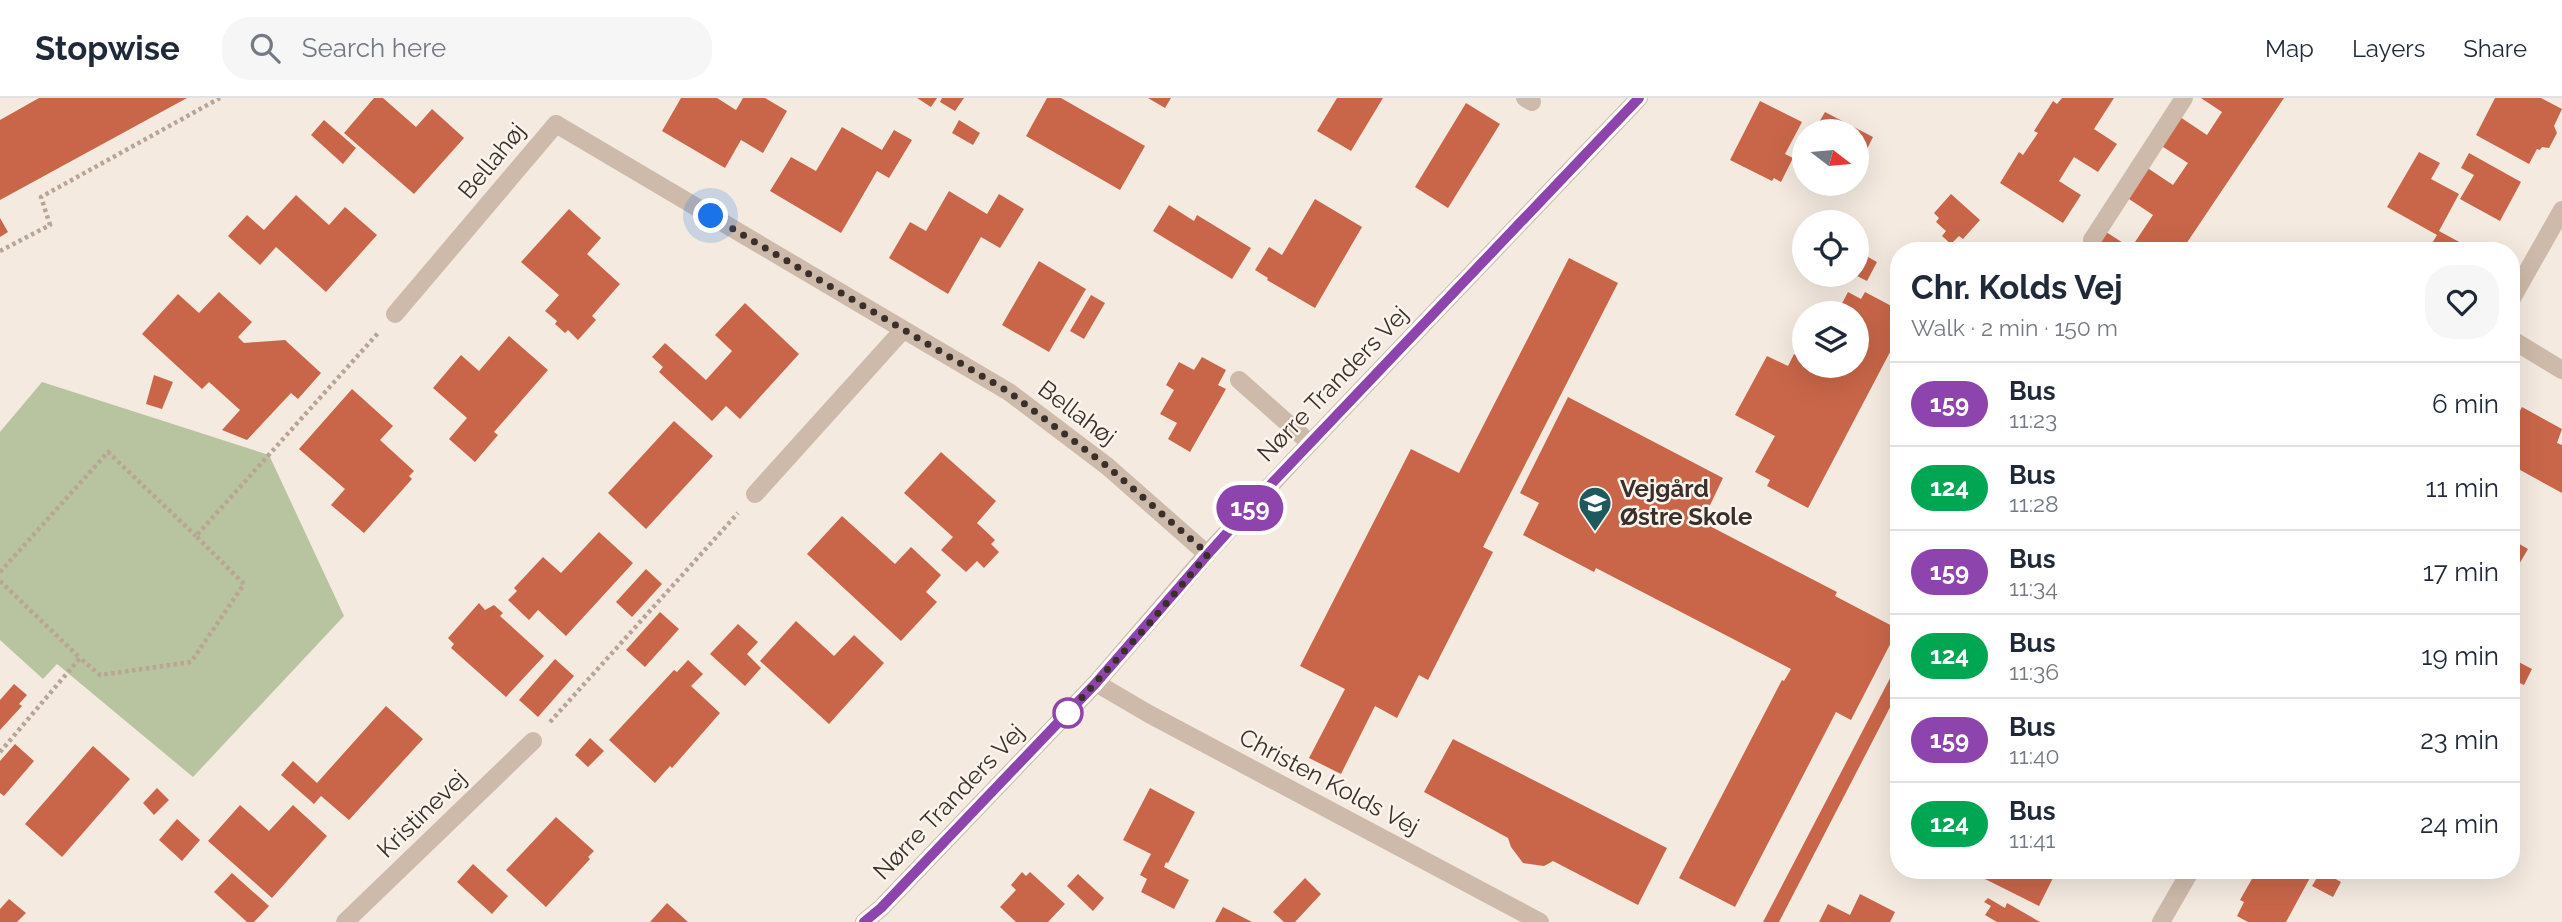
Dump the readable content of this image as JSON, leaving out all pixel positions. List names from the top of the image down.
{
  "streets": {
    "street": [
      "Bellahøj",
      "Nørre Tranders Vej",
      "Christen Kolds Vej",
      "Kristinevej"
    ]
  },
  "crossings": [
    ["Bellahøj", "Nørre Tranders Vej"],
    ["Nørre Tranders Vej", "Christen Kolds Vej"]
  ],
  "places": {
    "school or university": ["Vejgård Østre Skole"]
  },
  "lines": ["bus line 159"],
  "north": "right",
  "page": {
    "header": "Stopwise",
    "search": "Search here",
    "nav": ["Map", "Layers", "Share"],
    "on_map": "159",
    "heading": ["Chr. Kolds Vej", "Walk · 2 min · 150 m"],
    "list": [
      {
        "mark": "159",
        "name": "Bus",
        "note": "11:23",
        "value": "6 min"
      },
      {
        "mark": "124",
        "name": "Bus",
        "note": "11:28",
        "value": "11 min"
      },
      {
        "mark": "159",
        "name": "Bus",
        "note": "11:34",
        "value": "17 min"
      },
      {
        "mark": "124",
        "name": "Bus",
        "note": "11:36",
        "value": "19 min"
      },
      {
        "mark": "159",
        "name": "Bus",
        "note": "11:40",
        "value": "23 min"
      },
      {
        "mark": "124",
        "name": "Bus",
        "note": "11:41",
        "value": "24 min"
      }
    ]
  }
}
